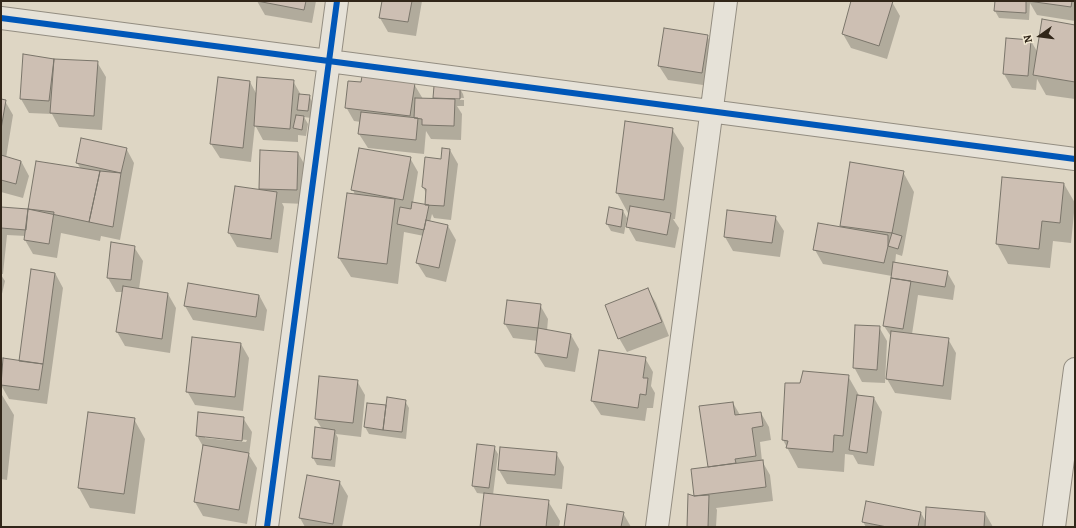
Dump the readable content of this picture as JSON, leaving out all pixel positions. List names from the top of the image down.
{
  "north": "left"
}
